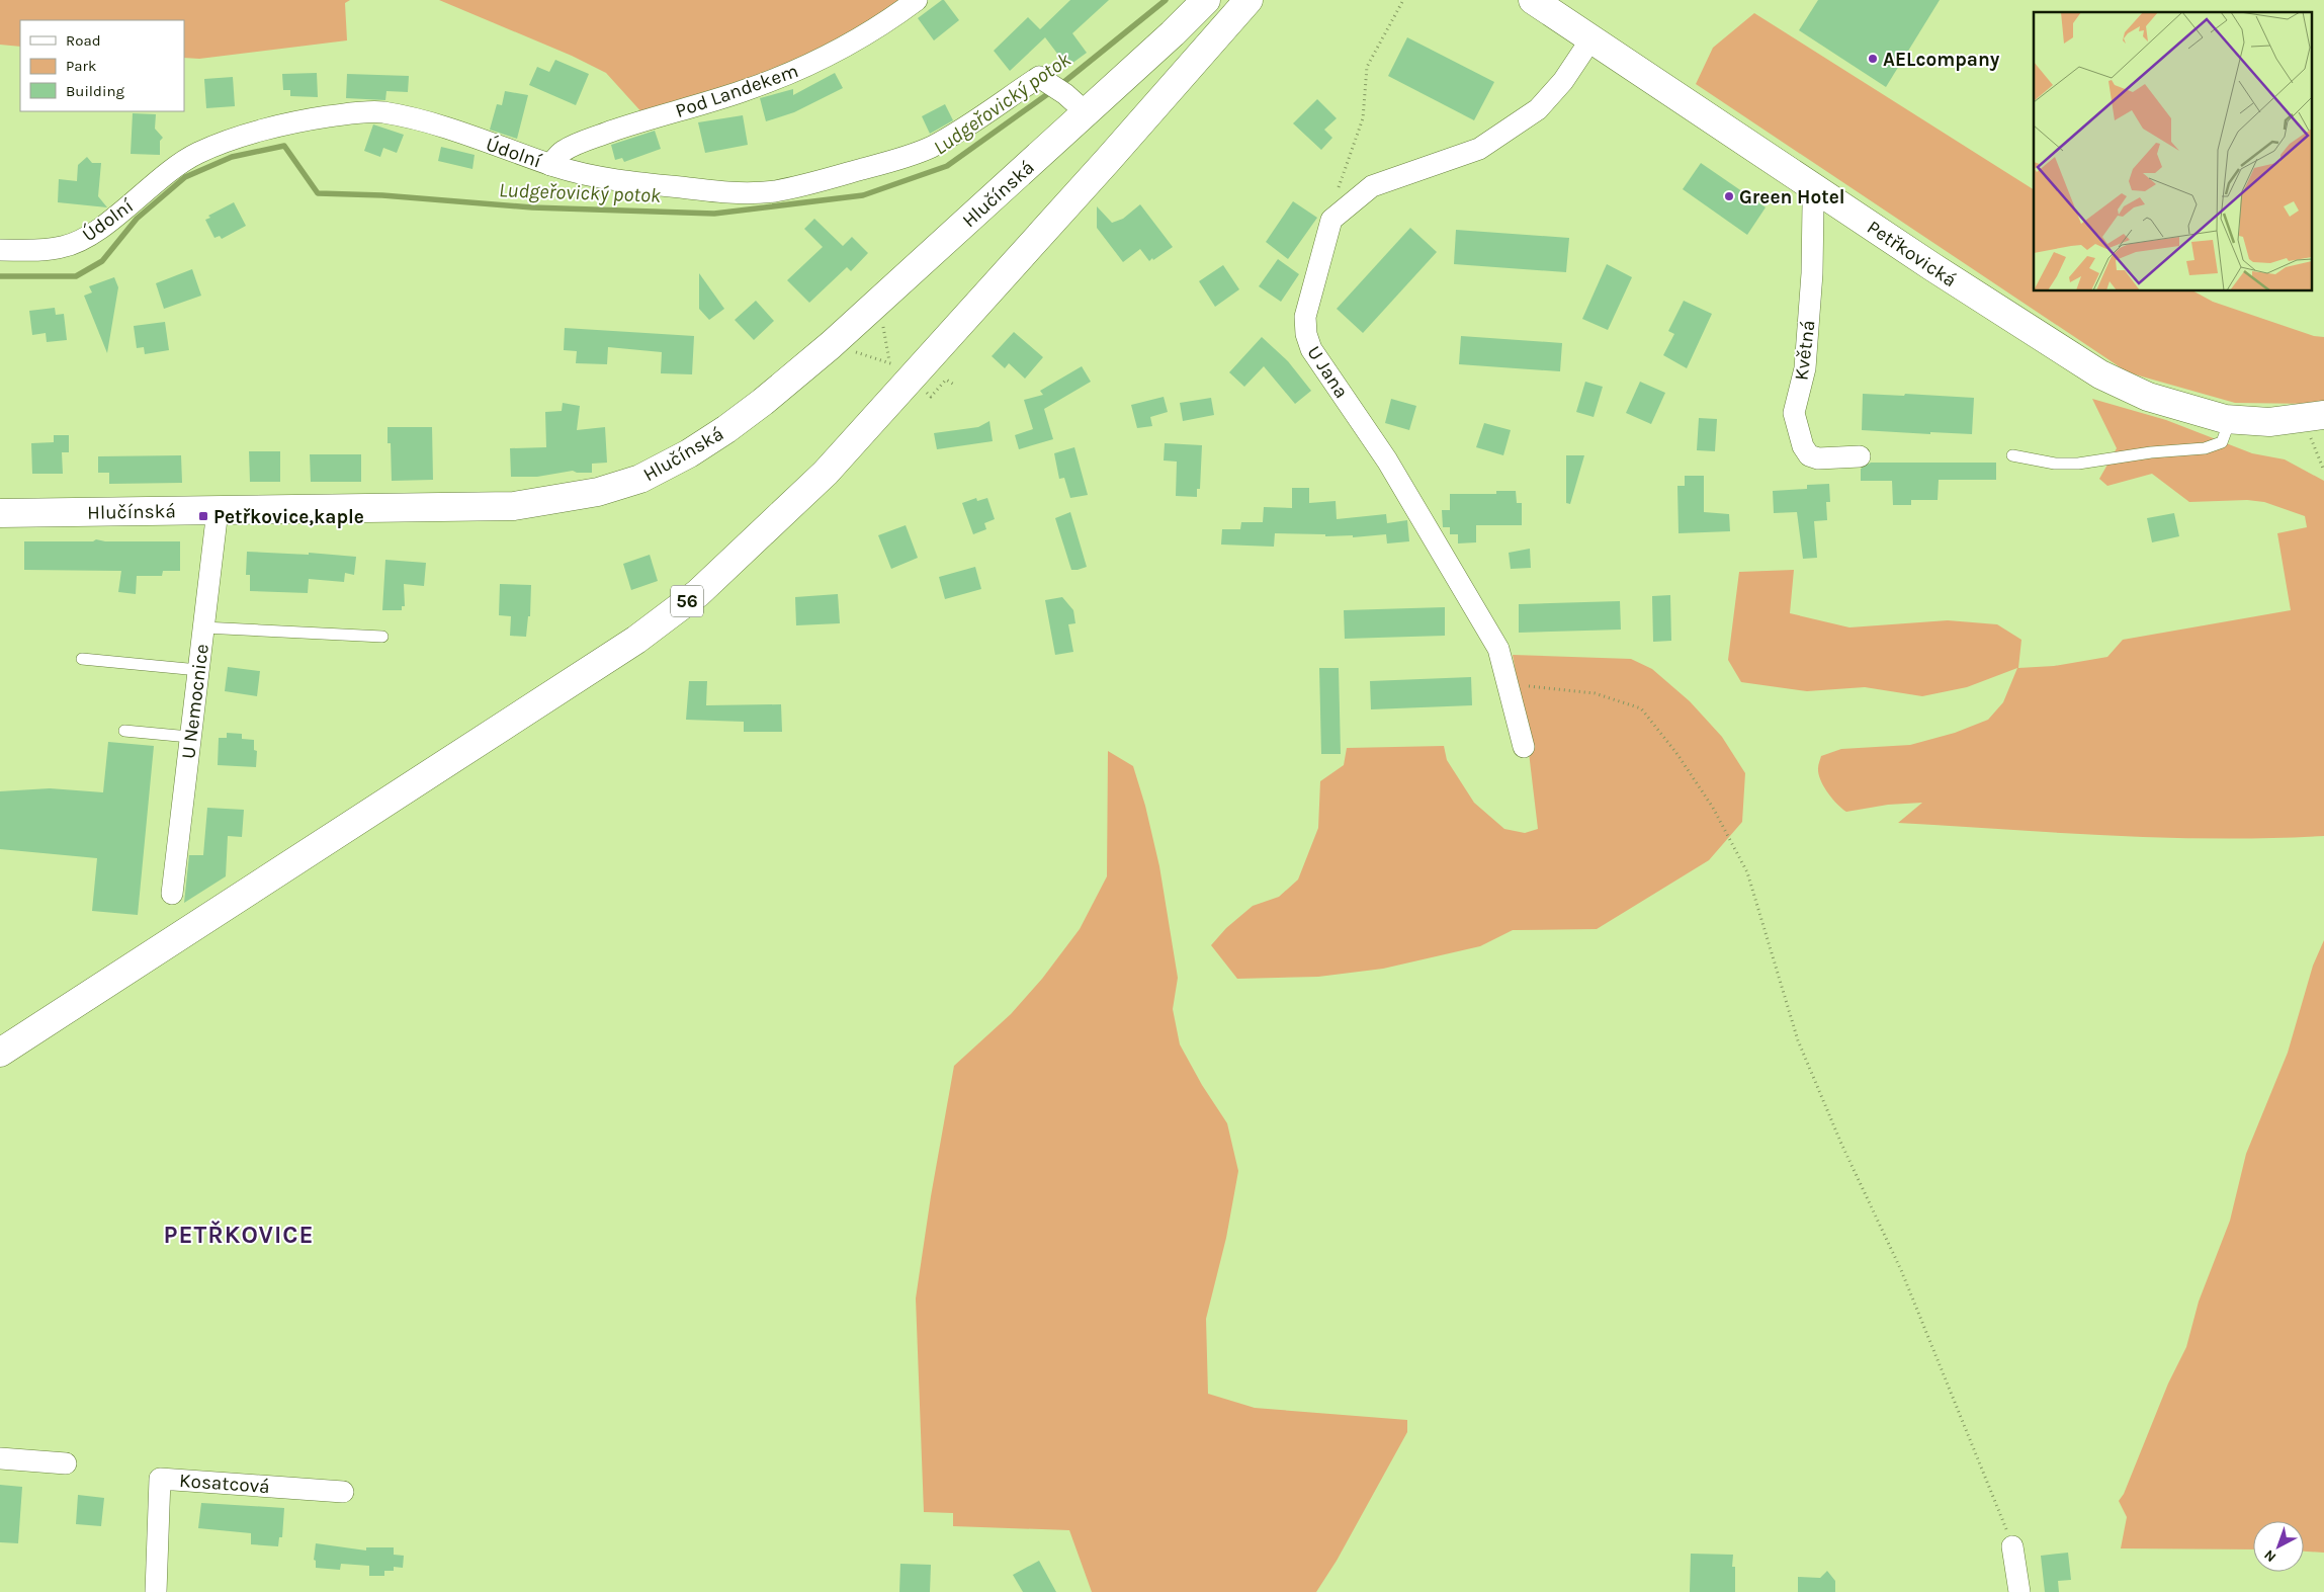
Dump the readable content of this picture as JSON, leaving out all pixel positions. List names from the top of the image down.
{
  "streets": {
    "street": [
      "Pod Landekem",
      "Údolní",
      "Hlučínská",
      "Petřkovická",
      "Květná",
      "U Jana",
      "56",
      "U Nemocnice",
      "Kosatcová"
    ]
  },
  "crossings": [
    ["Pod Landekem", "Údolní"],
    ["Údolní", "Hlučínská"],
    ["Hlučínská", "U Nemocnice"],
    ["Petřkovická", "Květná"]
  ],
  "districts": ["PETŘKOVICE"],
  "water": ["Ludgeřovický potok"],
  "places": {
    "other": ["AELcompany", "Green Hotel"],
    "transit": ["Petřkovice,kaple"]
  },
  "legend": ["Road", "Park", "Building"],
  "north": "bottom left"
}
